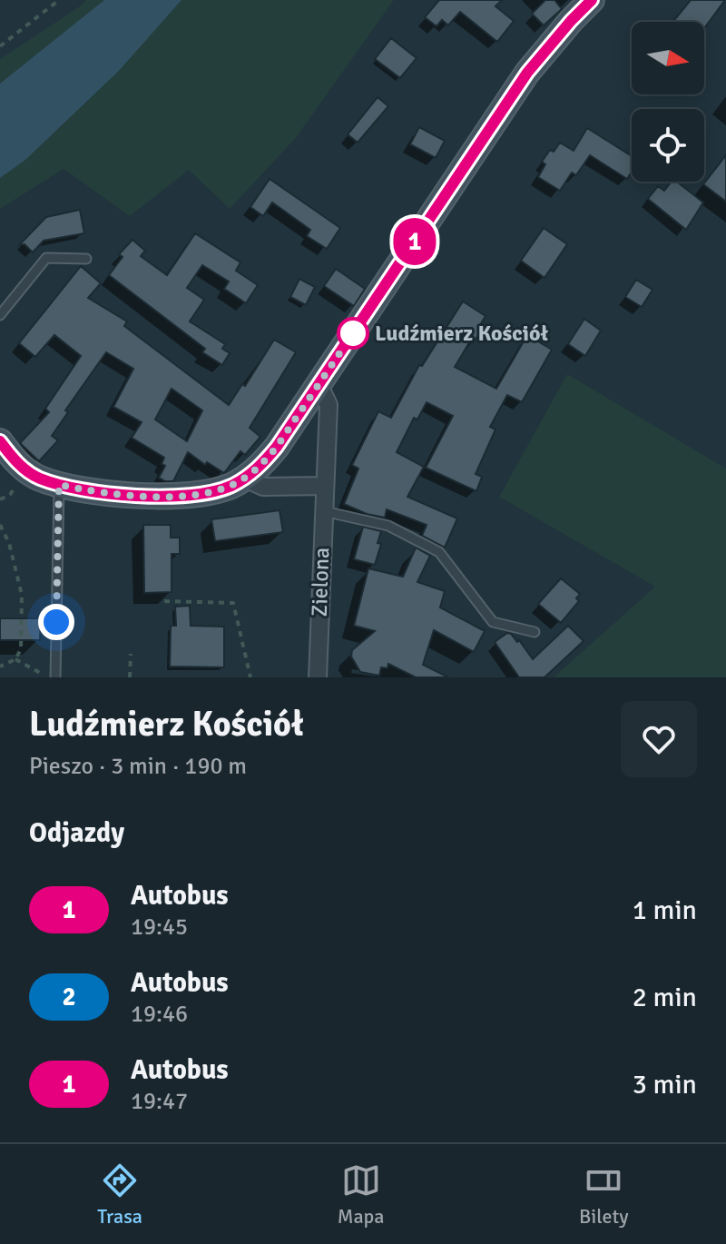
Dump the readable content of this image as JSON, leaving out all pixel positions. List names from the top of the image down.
{
  "streets": {
    "street": ["Zielona"]
  },
  "places": ["Ludźmierz Kościół"],
  "lines": ["bus line 1"],
  "north": "right",
  "page": {
    "on_map": "1",
    "heading": [
      ["Ludźmierz Kościół", "Pieszo · 3 min · 190 m"],
      "Odjazdy"
    ],
    "list": [
      {
        "mark": "1",
        "name": "Autobus",
        "note": "19:45",
        "value": "1 min"
      },
      {
        "mark": "2",
        "name": "Autobus",
        "note": "19:46",
        "value": "2 min"
      },
      {
        "mark": "1",
        "name": "Autobus",
        "note": "19:47",
        "value": "3 min"
      }
    ],
    "tabs": ["Trasa", "Mapa", "Bilety"]
  }
}
